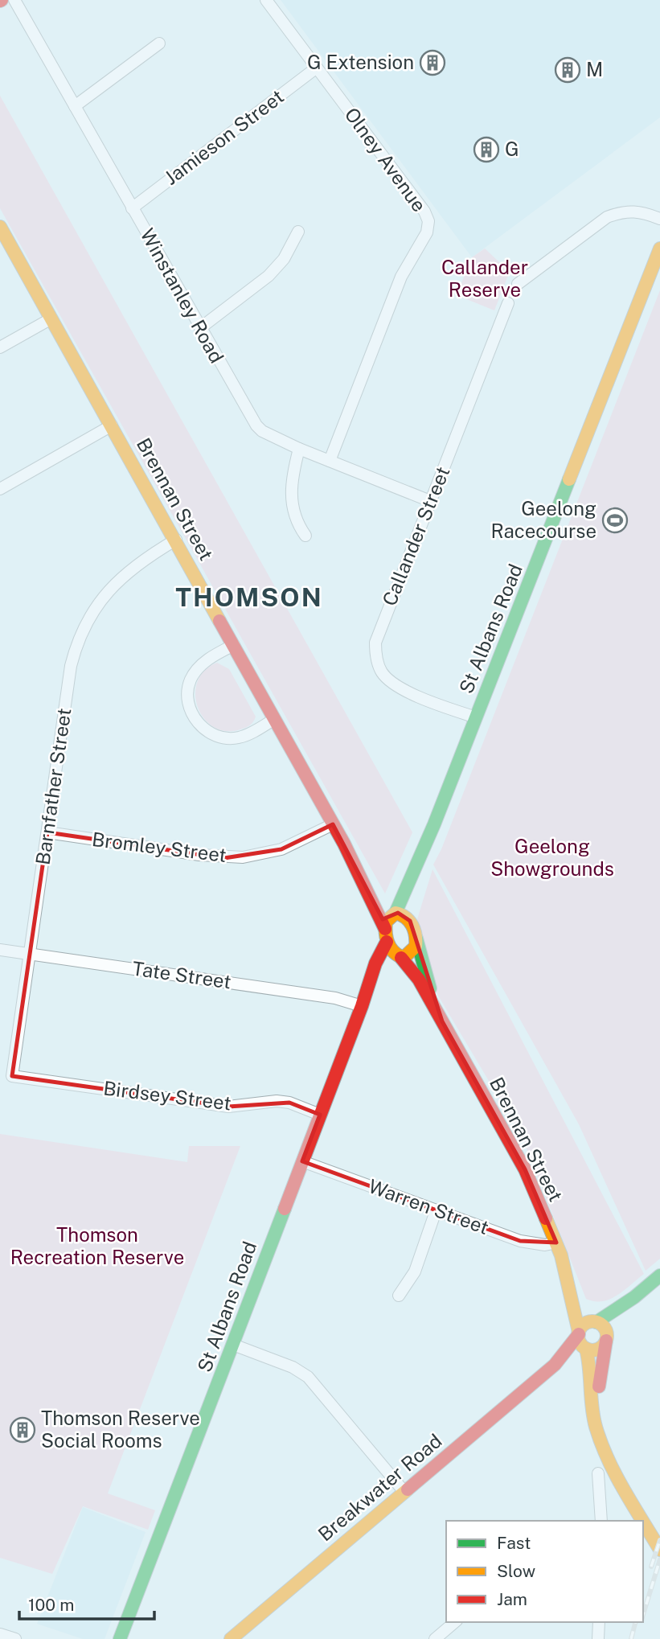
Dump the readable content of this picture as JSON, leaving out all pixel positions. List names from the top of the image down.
{
  "streets": {
    "street": [
      "Jamieson Street",
      "Olney Avenue",
      "Winstanley Road",
      "Brennan Street",
      "Callander Street",
      "St Albans Road",
      "Barnfather Street",
      "Bromley Street",
      "Tate Street",
      "Birdsey Street",
      "Warren Street",
      "Breakwater Road"
    ]
  },
  "crossings": [
    ["Jamieson Street", "Olney Avenue"],
    ["Jamieson Street", "Winstanley Road"],
    ["Olney Avenue", "Winstanley Road"],
    ["Winstanley Road", "Callander Street"],
    ["Brennan Street", "St Albans Road"],
    ["Brennan Street", "Barnfather Street"],
    ["Brennan Street", "Bromley Street"],
    ["Brennan Street", "Warren Street"],
    ["Brennan Street", "Breakwater Road"],
    ["Callander Street", "St Albans Road"],
    ["St Albans Road", "Tate Street"],
    ["St Albans Road", "Birdsey Street"],
    ["St Albans Road", "Warren Street"],
    ["Barnfather Street", "Bromley Street"],
    ["Barnfather Street", "Tate Street"],
    ["Barnfather Street", "Birdsey Street"]
  ],
  "districts": ["THOMSON"],
  "parks": ["Callander Reserve", "Geelong Showgrounds", "Thomson Recreation Reserve"],
  "places": {
    "building": [
      "G Extension",
      "M",
      "G",
      "Thomson Reserve Social Rooms"
    ],
    "sports": ["Geelong Racecourse"]
  },
  "legend": ["Fast", "Slow", "Jam"],
  "scale_bar": "100 m"
}
